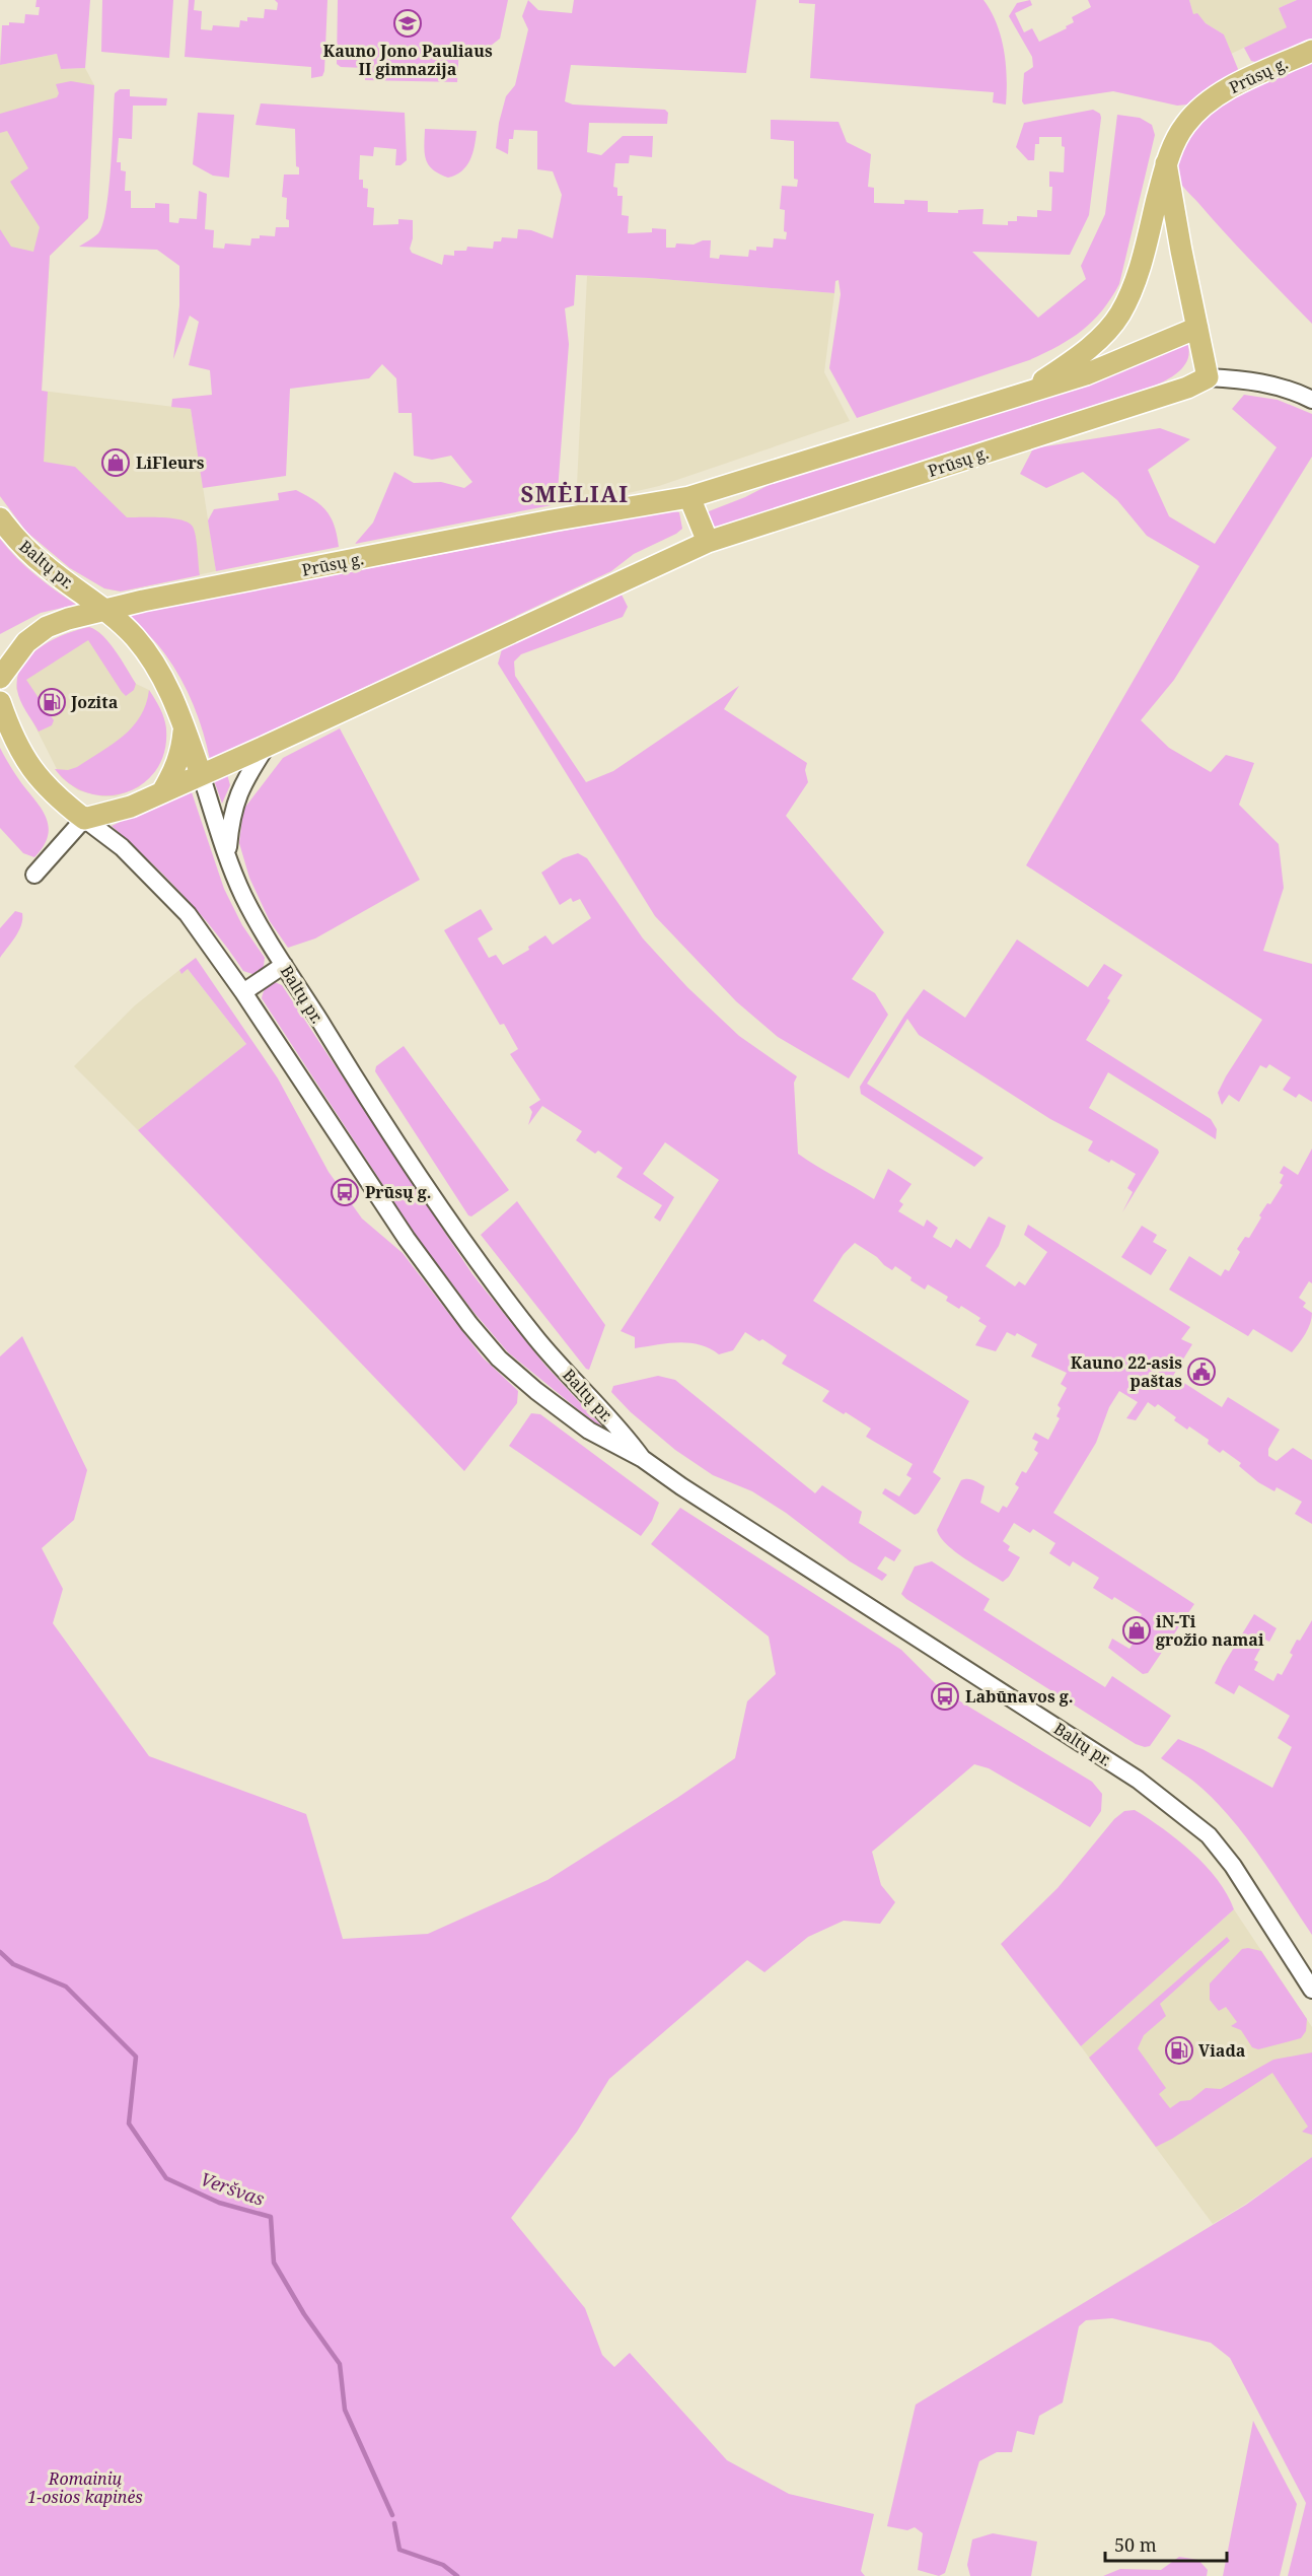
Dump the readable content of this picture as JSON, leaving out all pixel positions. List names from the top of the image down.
{
  "streets": {
    "main road": ["Prūsų g.", "Baltų pr."]
  },
  "crossings": [
    ["Prūsų g.", "Baltų pr."]
  ],
  "districts": ["SMĖLIAI"],
  "water": ["Veršvas"],
  "parks": ["Romainių 1-osios kapinės"],
  "places": {
    "school or university": ["Kauno Jono Pauliaus II gimnazija"],
    "shop": ["LiFleurs", "iN-Ti grožio namai"],
    "fuel station": ["Jozita", "Viada"],
    "bus stop": ["Prūsų g.", "Labūnavos g."],
    "public building": ["Kauno 22-asis paštas"]
  },
  "scale_bar": "50 m"
}
